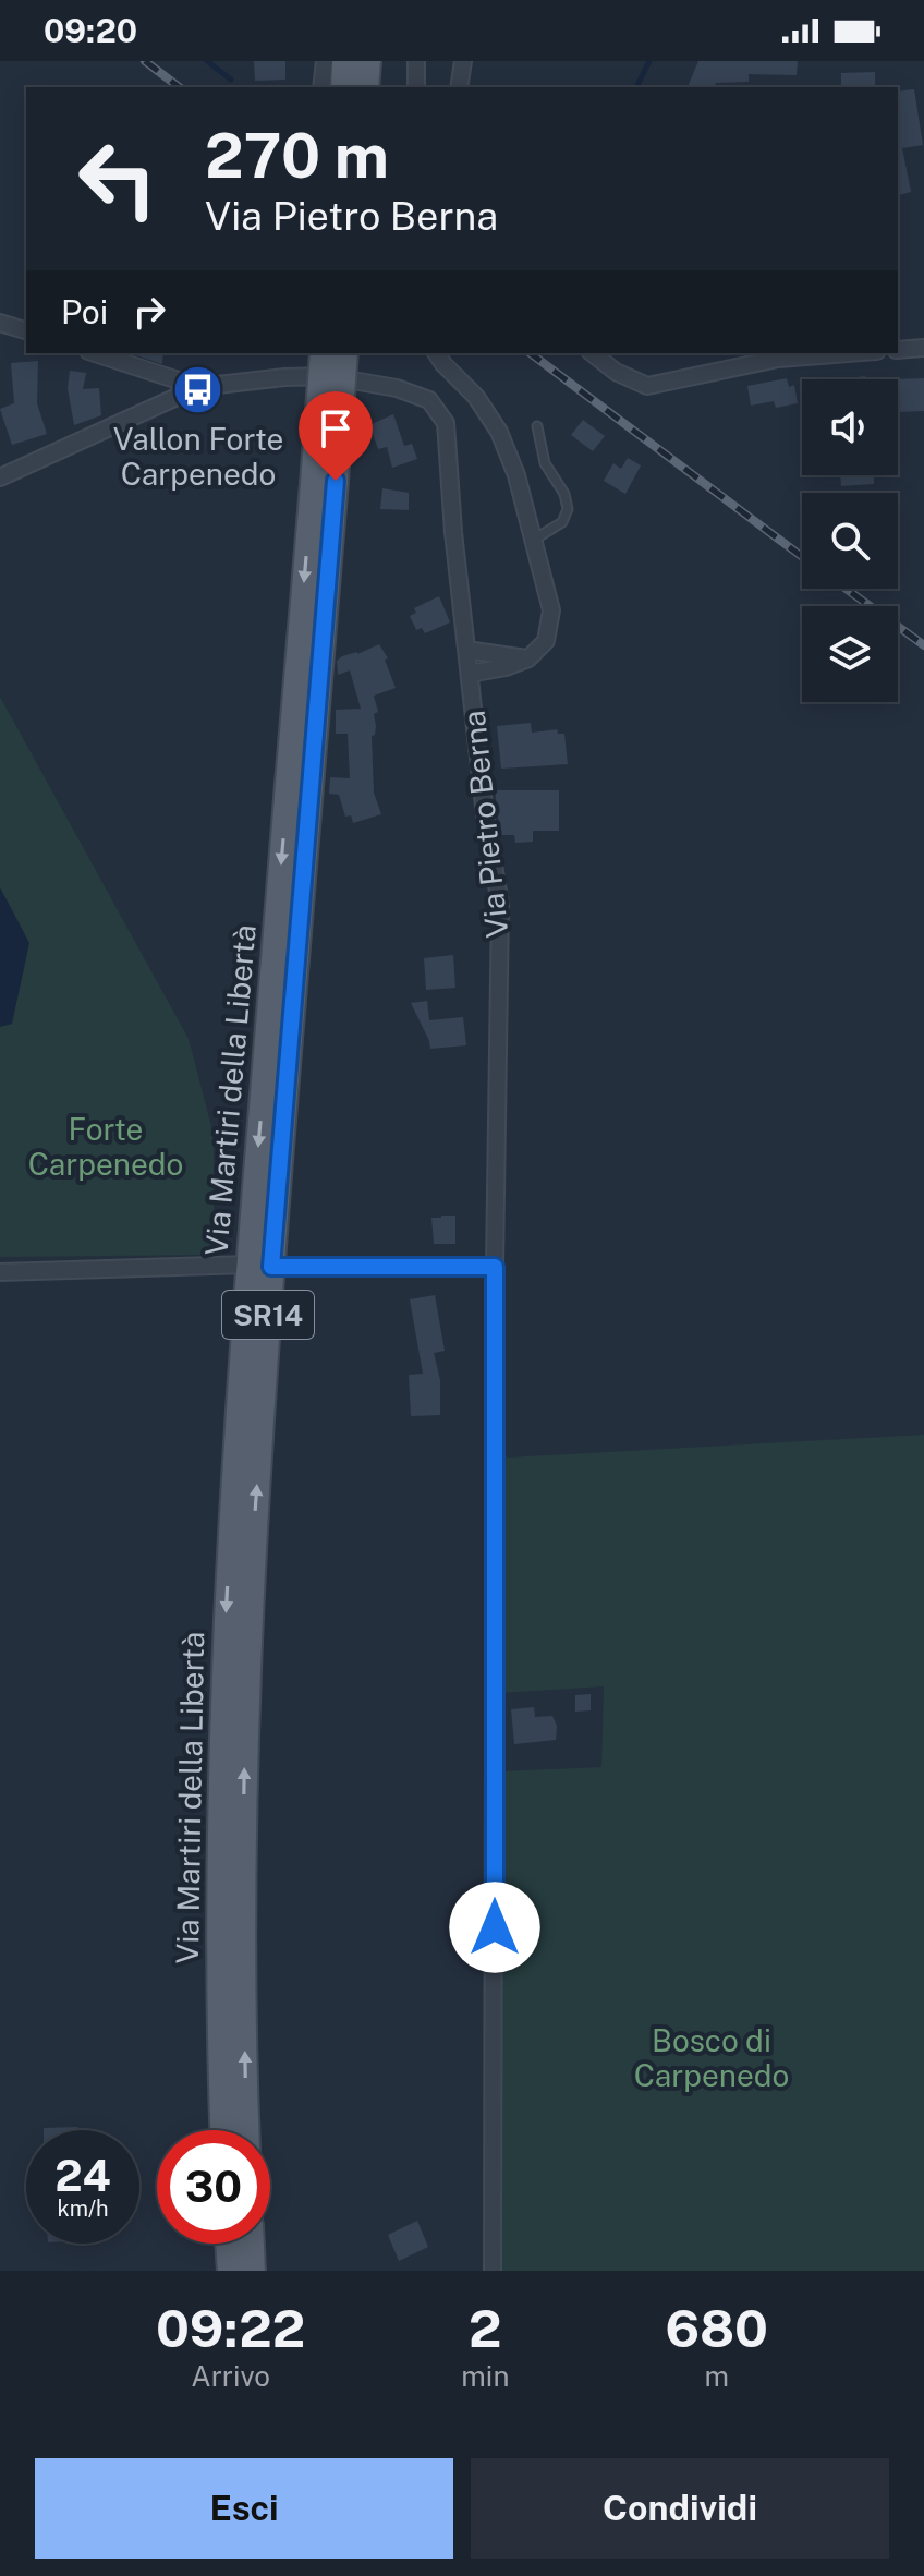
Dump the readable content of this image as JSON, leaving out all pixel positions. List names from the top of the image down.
{
  "streets": {
    "main road": ["Via Martiri della Libertà", "SR14"],
    "street": ["Via Pietro Berna"]
  },
  "parks": ["Forte Carpenedo", "Bosco di Carpenedo"],
  "places": {
    "bus stop": ["Vallon Forte Carpenedo"]
  },
  "page": {
    "status": "09:20",
    "turn": ["270 m", "Via Pietro Berna"],
    "then": "Poi",
    "speed": "24 km/h",
    "limit": "30",
    "eta": [
      "09:22",
      "Arrivo",
      "2",
      "min",
      "680",
      "m"
    ],
    "buttons": ["Esci", "Condividi"]
  }
}
